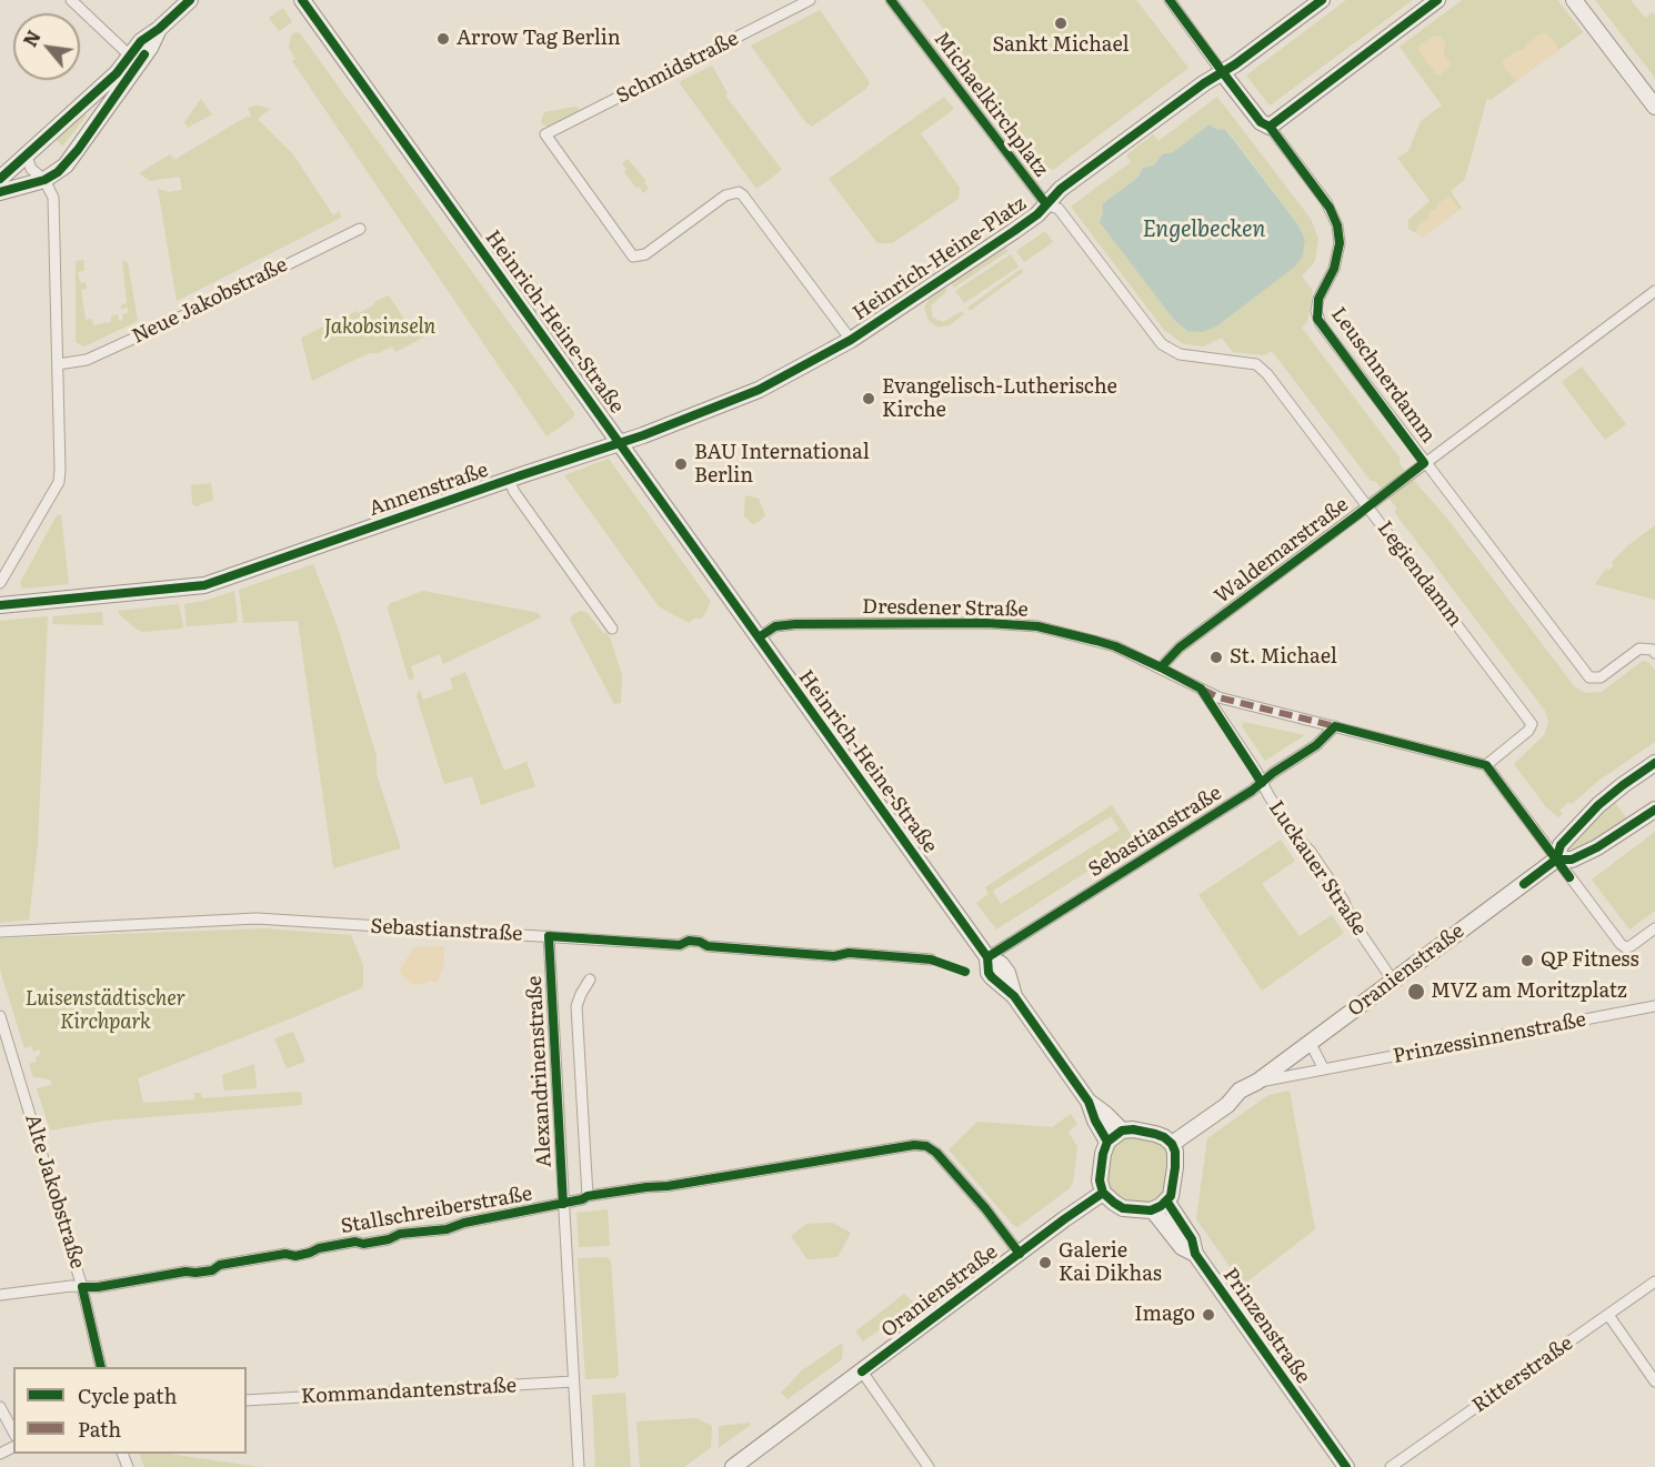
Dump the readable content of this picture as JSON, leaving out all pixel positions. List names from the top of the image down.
{
  "streets": {
    "street": [
      "Schmidstraße",
      "Michaelkirchplatz",
      "Heinrich-Heine-Platz",
      "Neue Jakobstraße",
      "Heinrich-Heine-Straße",
      "Leuschnerdamm",
      "Annenstraße",
      "Waldemarstraße",
      "Legiendamm",
      "Dresdener Straße",
      "Sebastianstraße",
      "Luckauer Straße",
      "Oranienstraße",
      "Prinzessinnenstraße",
      "Alexandrinenstraße",
      "Alte Jakobstraße",
      "Stallschreiberstraße",
      "Prinzenstraße",
      "Ritterstraße",
      "Kommandantenstraße"
    ]
  },
  "crossings": [
    ["Schmidstraße", "Heinrich-Heine-Platz"],
    ["Schmidstraße", "Annenstraße"],
    ["Michaelkirchplatz", "Heinrich-Heine-Platz"],
    ["Michaelkirchplatz", "Leuschnerdamm"],
    ["Michaelkirchplatz", "Legiendamm"],
    ["Heinrich-Heine-Platz", "Annenstraße"],
    ["Heinrich-Heine-Platz", "Legiendamm"],
    ["Heinrich-Heine-Straße", "Annenstraße"],
    ["Heinrich-Heine-Straße", "Dresdener Straße"],
    ["Heinrich-Heine-Straße", "Sebastianstraße"],
    ["Leuschnerdamm", "Waldemarstraße"],
    ["Waldemarstraße", "Legiendamm"],
    ["Waldemarstraße", "Dresdener Straße"],
    ["Legiendamm", "Dresdener Straße"],
    ["Dresdener Straße", "Sebastianstraße"],
    ["Dresdener Straße", "Luckauer Straße"],
    ["Sebastianstraße", "Luckauer Straße"],
    ["Sebastianstraße", "Alexandrinenstraße"],
    ["Luckauer Straße", "Oranienstraße"],
    ["Oranienstraße", "Prinzessinnenstraße"],
    ["Oranienstraße", "Stallschreiberstraße"],
    ["Oranienstraße", "Prinzenstraße"],
    ["Alexandrinenstraße", "Stallschreiberstraße"],
    ["Alexandrinenstraße", "Kommandantenstraße"],
    ["Alte Jakobstraße", "Stallschreiberstraße"]
  ],
  "water": ["Engelbecken"],
  "parks": ["Jakobsinseln", "Luisenstädtischer Kirchpark"],
  "places": [
    "Sankt Michael",
    "Arrow Tag Berlin",
    "Evangelisch-Lutherische Kirche",
    "BAU International Berlin",
    "St. Michael",
    "QP Fitness",
    "MVZ am Moritzplatz",
    "Galerie Kai Dikhas",
    "Imago"
  ],
  "legend": ["Cycle path", "Path"],
  "north": "top left"
}
